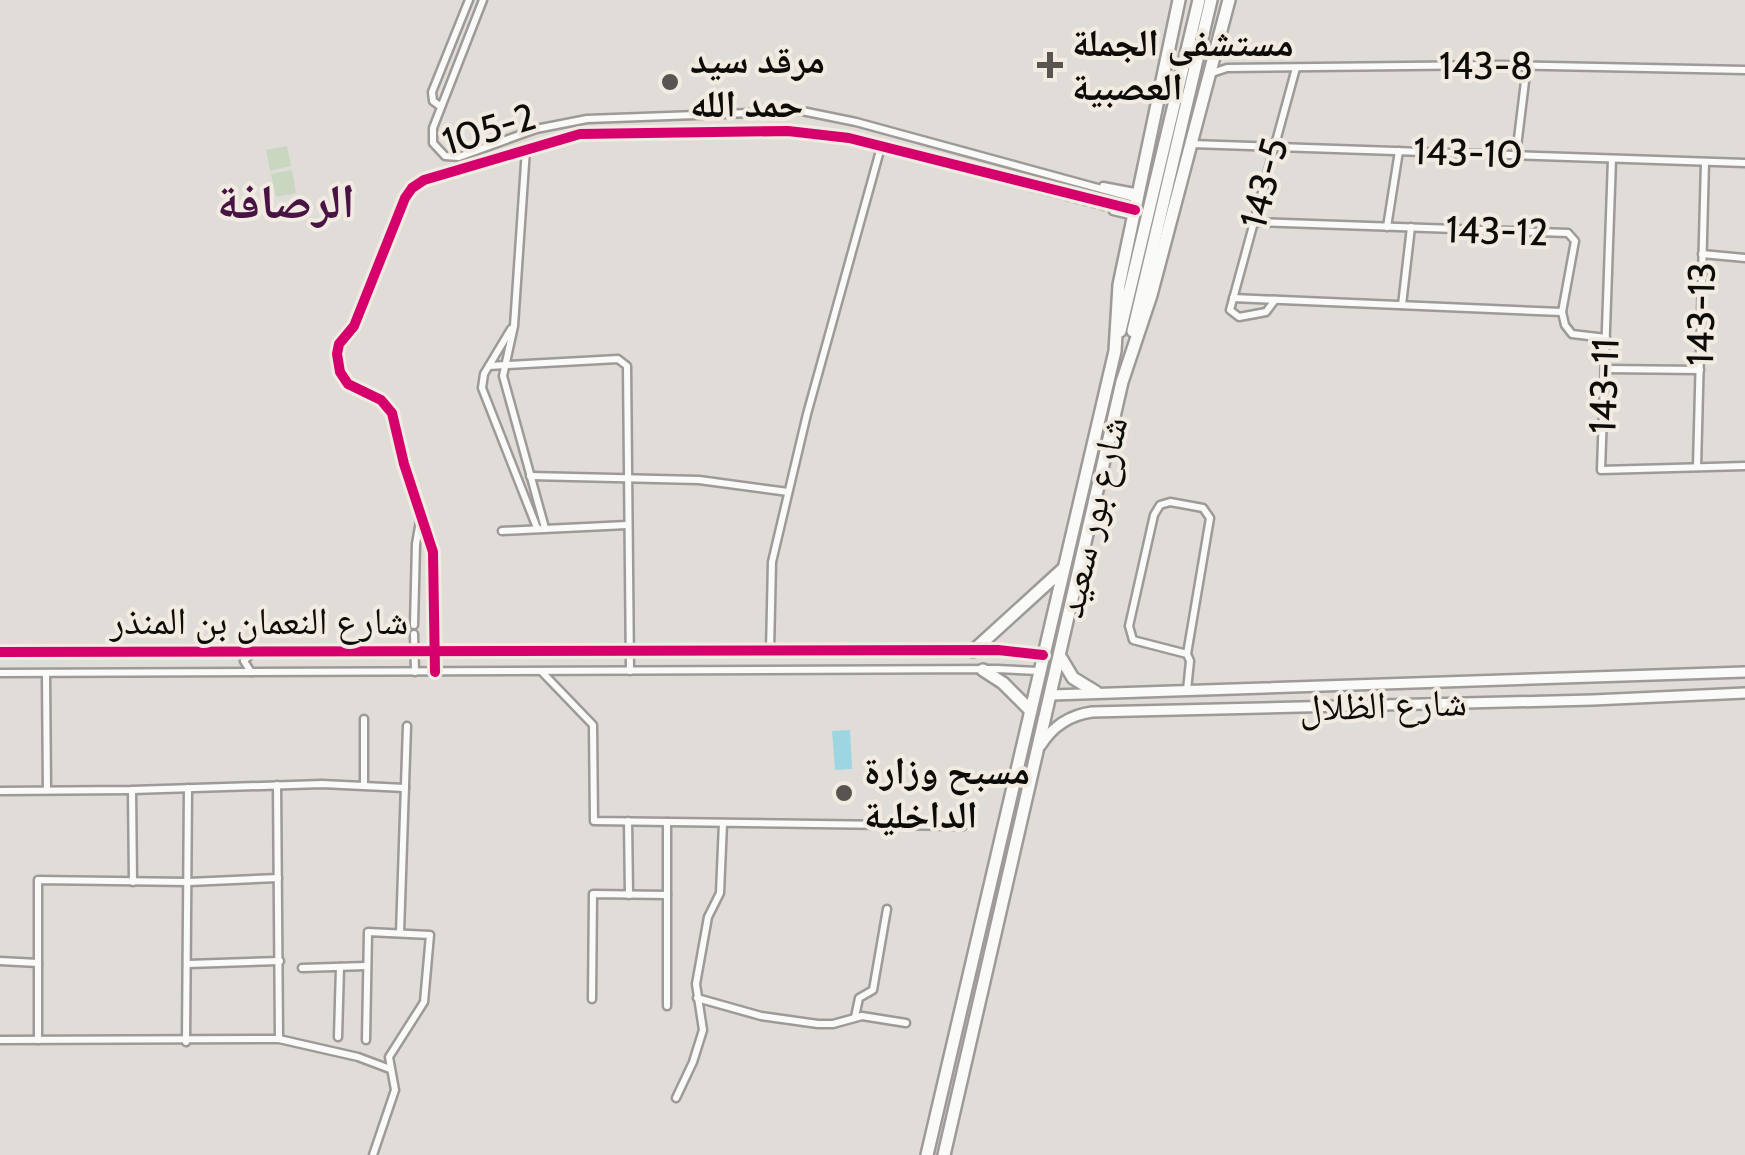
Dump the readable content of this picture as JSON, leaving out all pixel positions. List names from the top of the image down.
{
  "streets": {
    "main road": ["شارع بور سعيد"],
    "street": [
      "143-8",
      "105-2",
      "143-10",
      "143-5",
      "143-12",
      "143-13",
      "143-11",
      "شارع النعمان بن المنذر",
      "شارع الظلال"
    ]
  },
  "crossings": [
    ["143-8", "143-5"],
    ["143-8", "شارع بور سعيد"],
    ["105-2", "شارع النعمان بن المنذر"],
    ["143-10", "143-5"],
    ["143-10", "143-13"],
    ["143-10", "143-11"],
    ["143-10", "شارع بور سعيد"],
    ["143-5", "143-12"],
    ["143-13", "143-11"],
    ["شارع بور سعيد", "شارع النعمان بن المنذر"],
    ["شارع بور سعيد", "شارع الظلال"]
  ],
  "districts": ["الرصافة"],
  "places": {
    "health": ["مستشفى الجملة العصبية"],
    "other": ["مرقد سيد حمد الله", "مسبح وزارة الداخلية"]
  }
}
